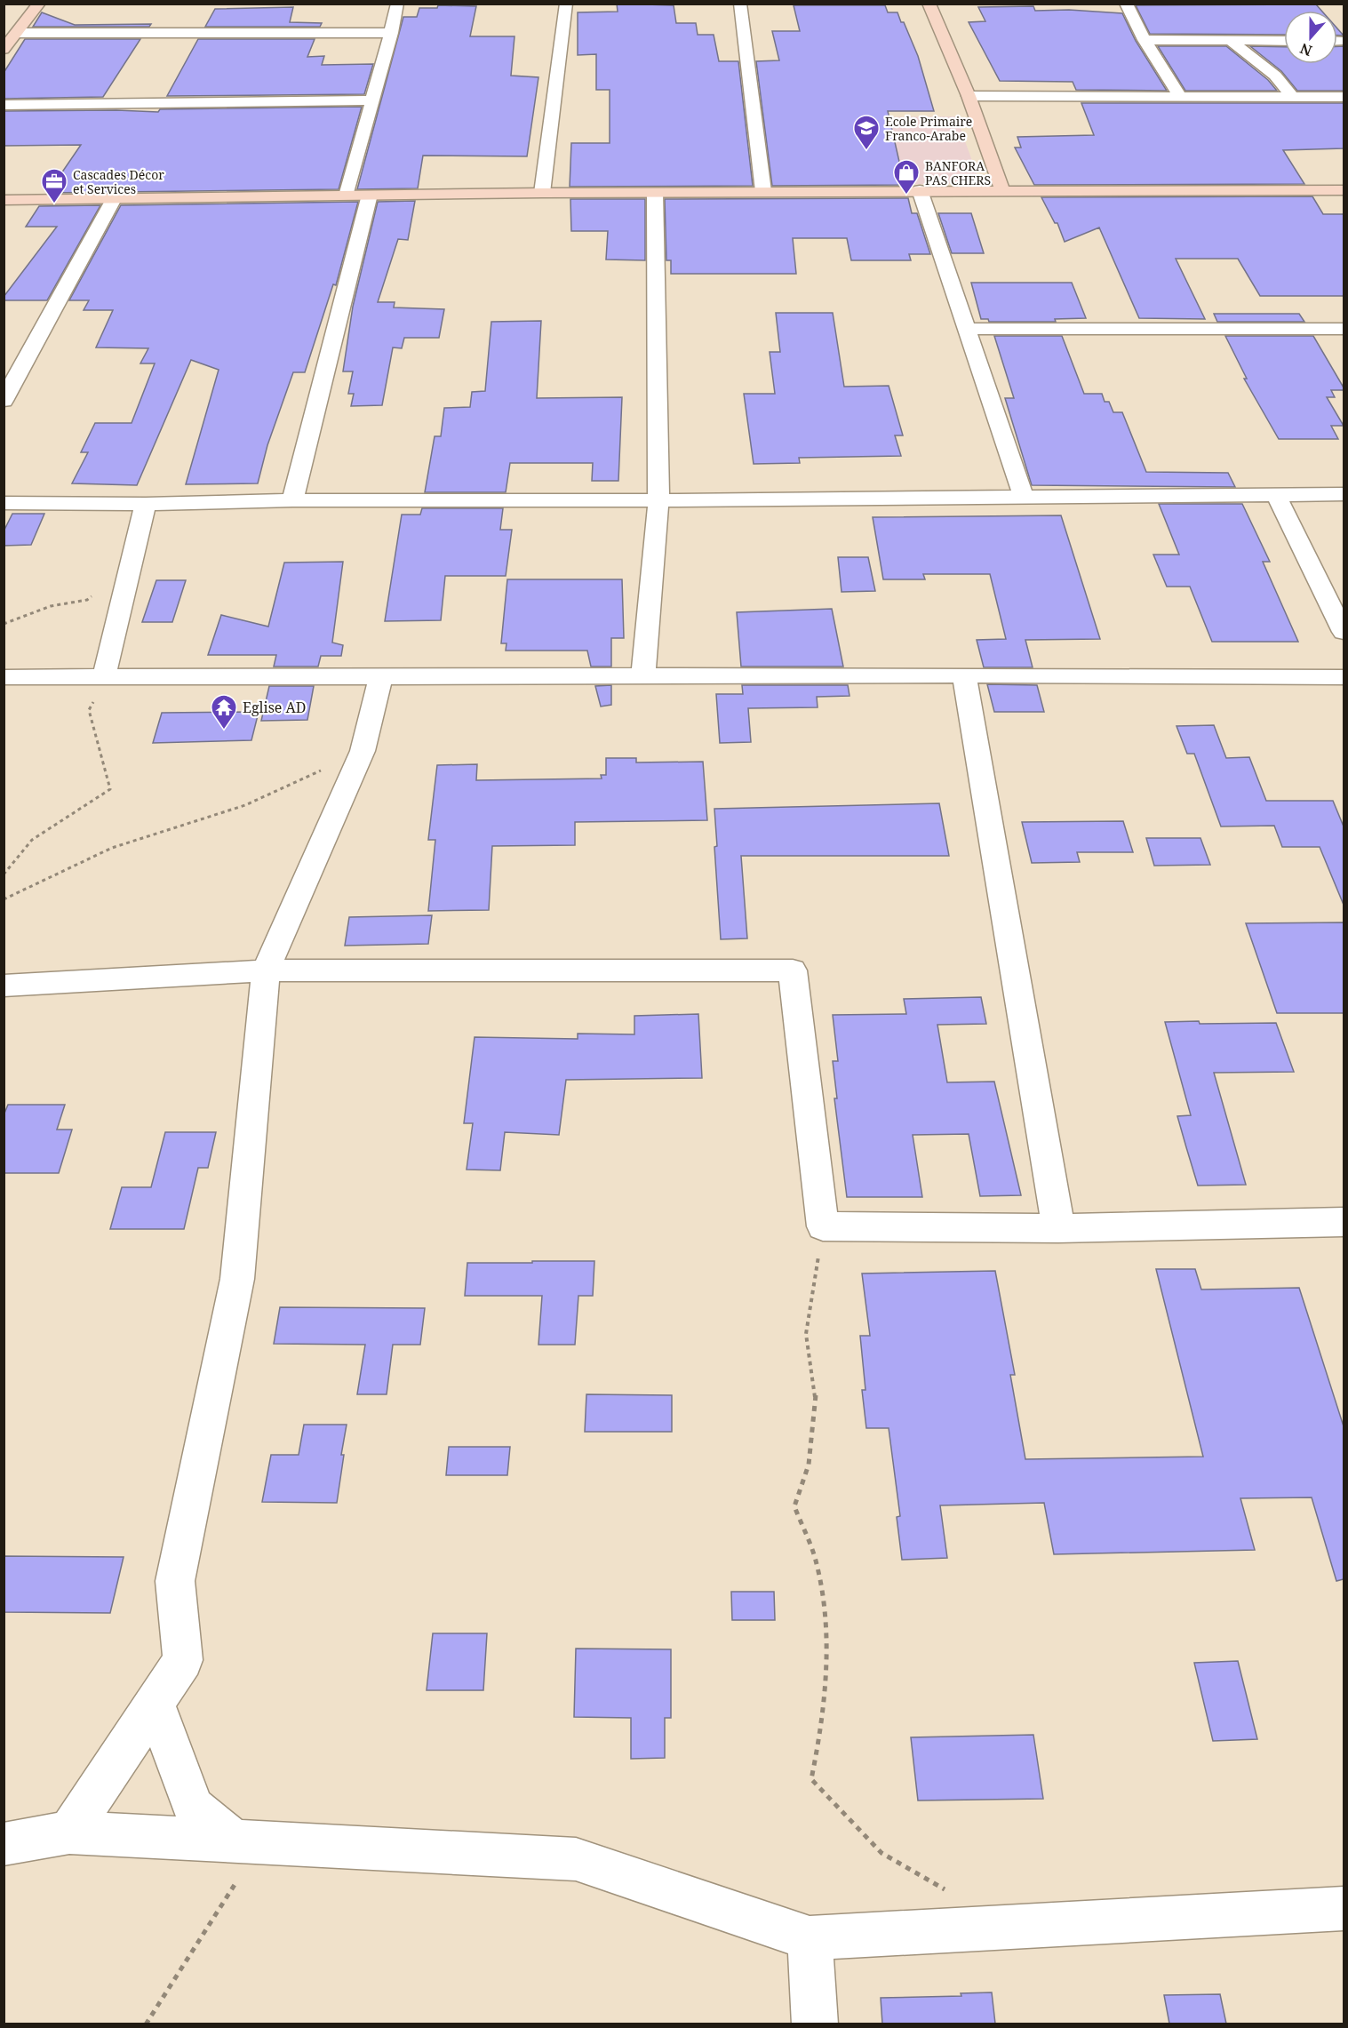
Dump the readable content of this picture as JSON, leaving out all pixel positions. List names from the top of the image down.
{
  "places": {
    "school or university": ["Ecole Primaire Franco-Arabe"],
    "shop": ["BANFORA PAS CHERS"],
    "office": ["Cascades Décor et Services"],
    "temple": ["Eglise AD"]
  },
  "north": "bottom"
}
